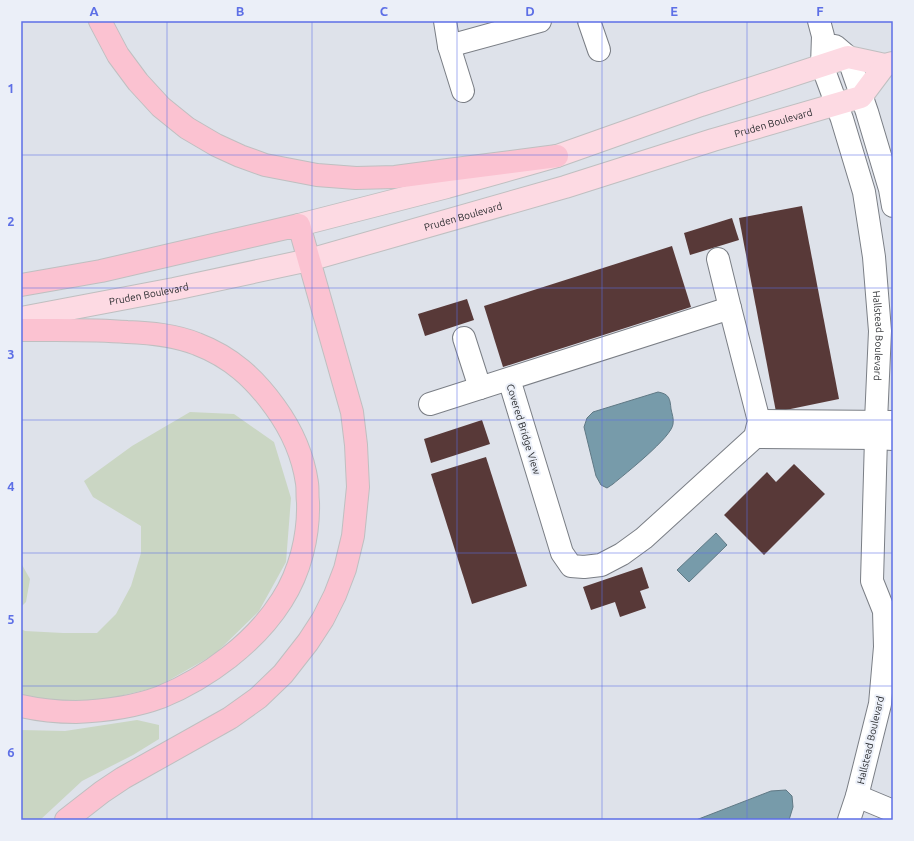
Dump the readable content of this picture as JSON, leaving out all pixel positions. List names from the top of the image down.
{
  "streets": {
    "main road": ["Pruden Boulevard"],
    "street": ["Hallstead Boulevard", "Covered Bridge View"]
  },
  "crossings": [
    ["Pruden Boulevard", "Hallstead Boulevard"]
  ],
  "grid": {
    "columns": [
      "A",
      "B",
      "C",
      "D",
      "E",
      "F"
    ],
    "rows": [
      "1",
      "2",
      "3",
      "4",
      "5",
      "6"
    ]
  }
}
